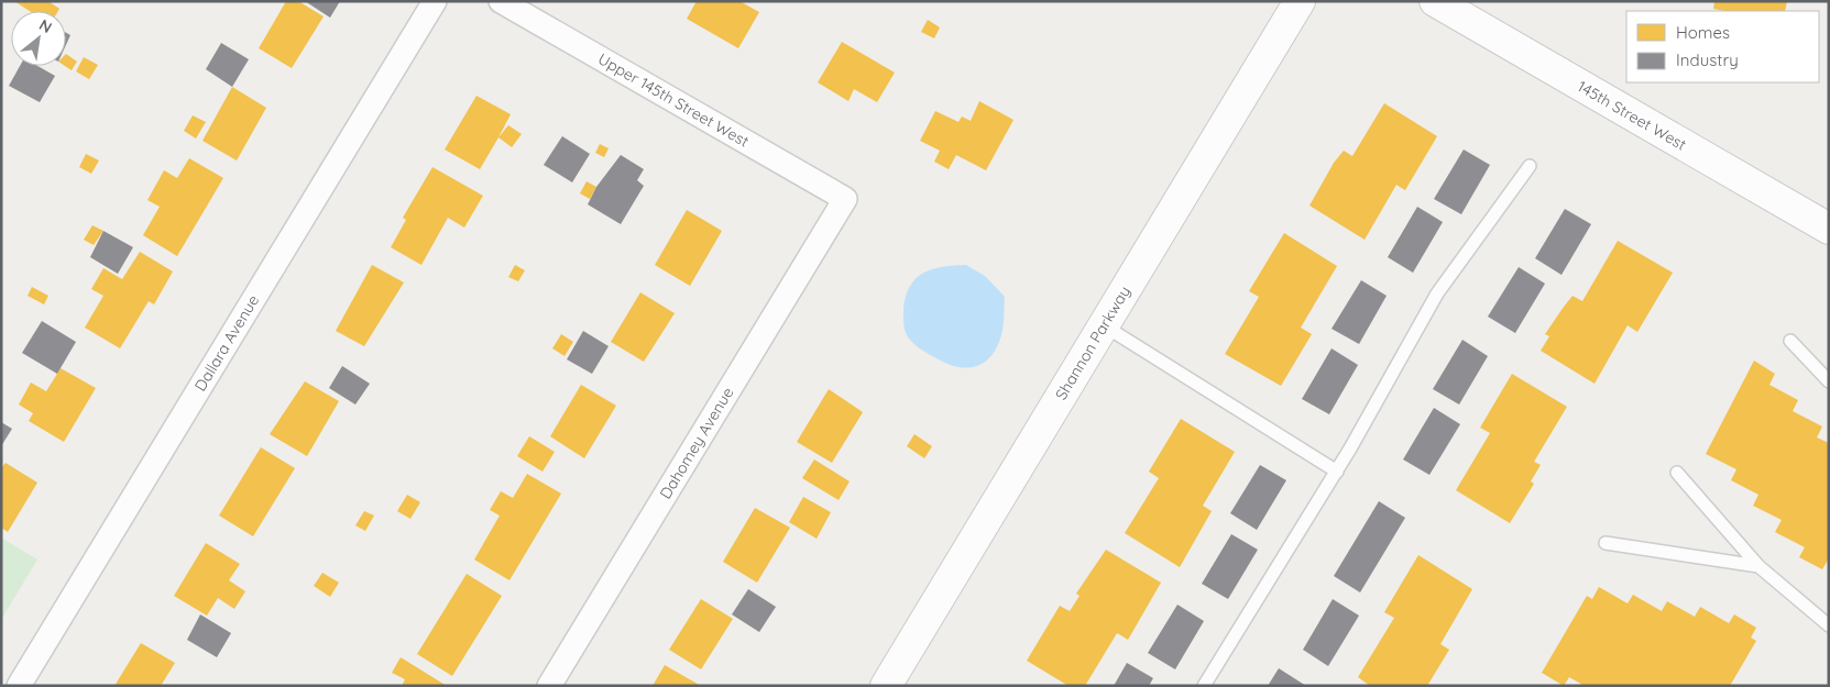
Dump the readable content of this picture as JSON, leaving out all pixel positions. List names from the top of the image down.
{
  "streets": {
    "street": [
      "Upper 145th Street West",
      "145th Street West",
      "Dallara Avenue",
      "Shannon Parkway",
      "Dahomey Avenue"
    ]
  },
  "crossings": [
    ["Upper 145th Street West", "Dahomey Avenue"]
  ],
  "legend": ["Homes", "Industry"],
  "north": "top right"
}
